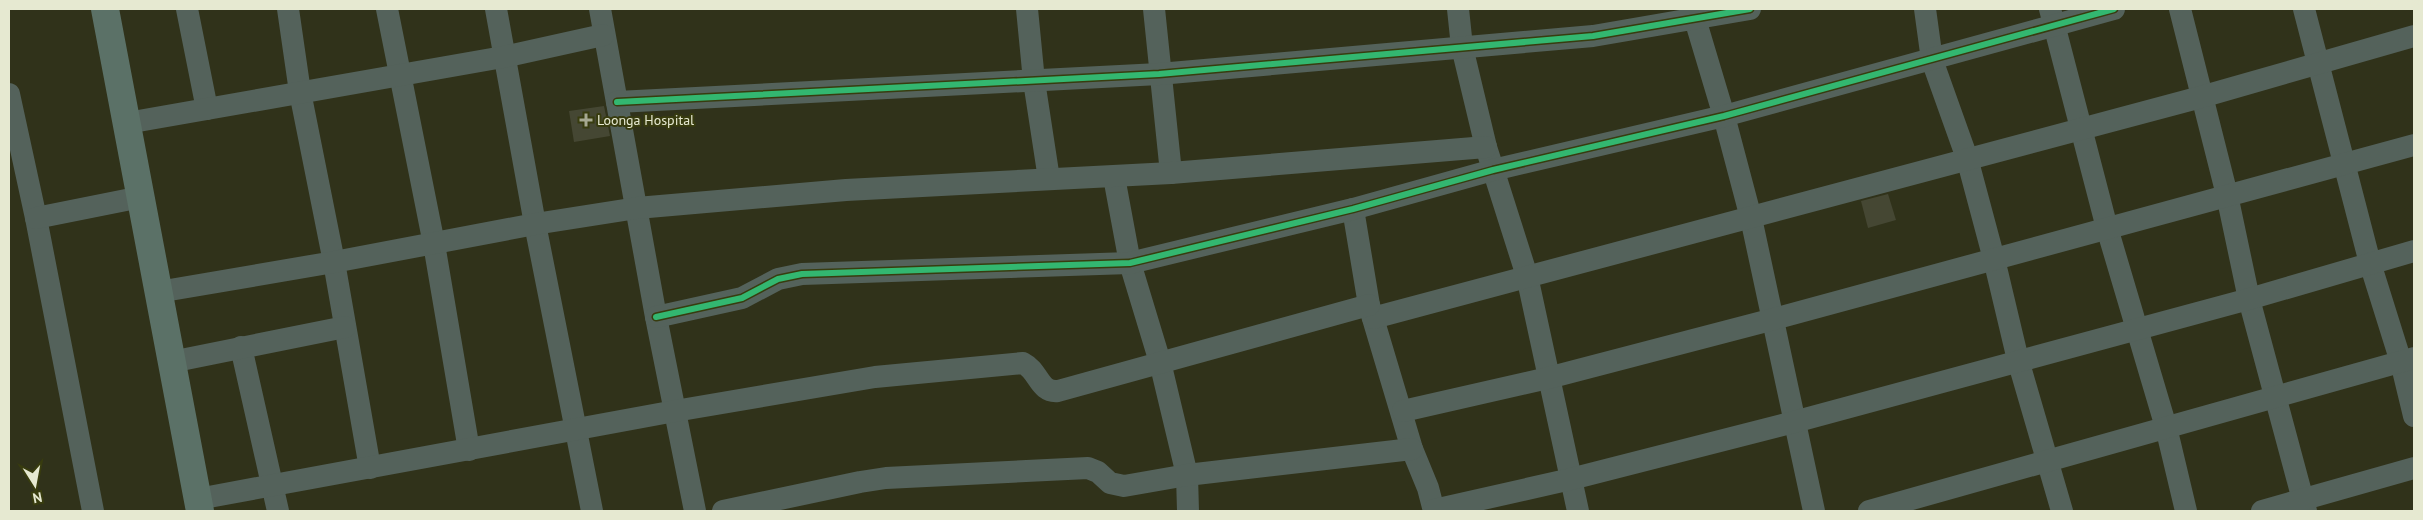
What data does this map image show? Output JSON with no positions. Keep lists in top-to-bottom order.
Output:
{
  "places": {
    "health": ["Loonga Hospital"]
  },
  "north": "bottom"
}
